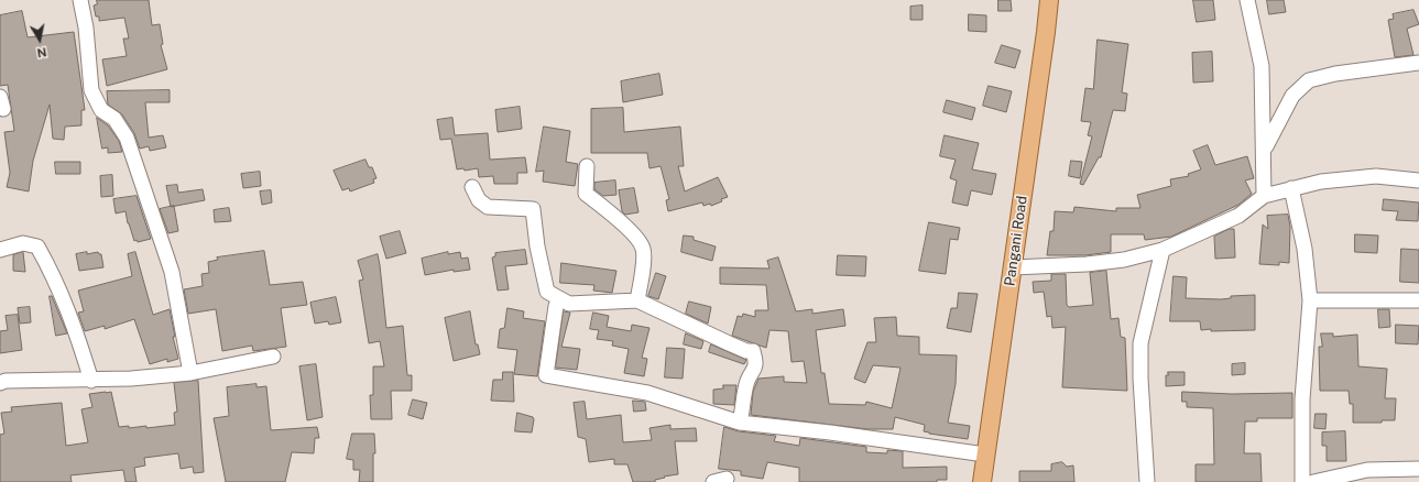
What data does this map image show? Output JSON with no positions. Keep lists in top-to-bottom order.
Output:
{
  "streets": {
    "main road": ["Pangani Road"]
  },
  "north": "bottom"
}
